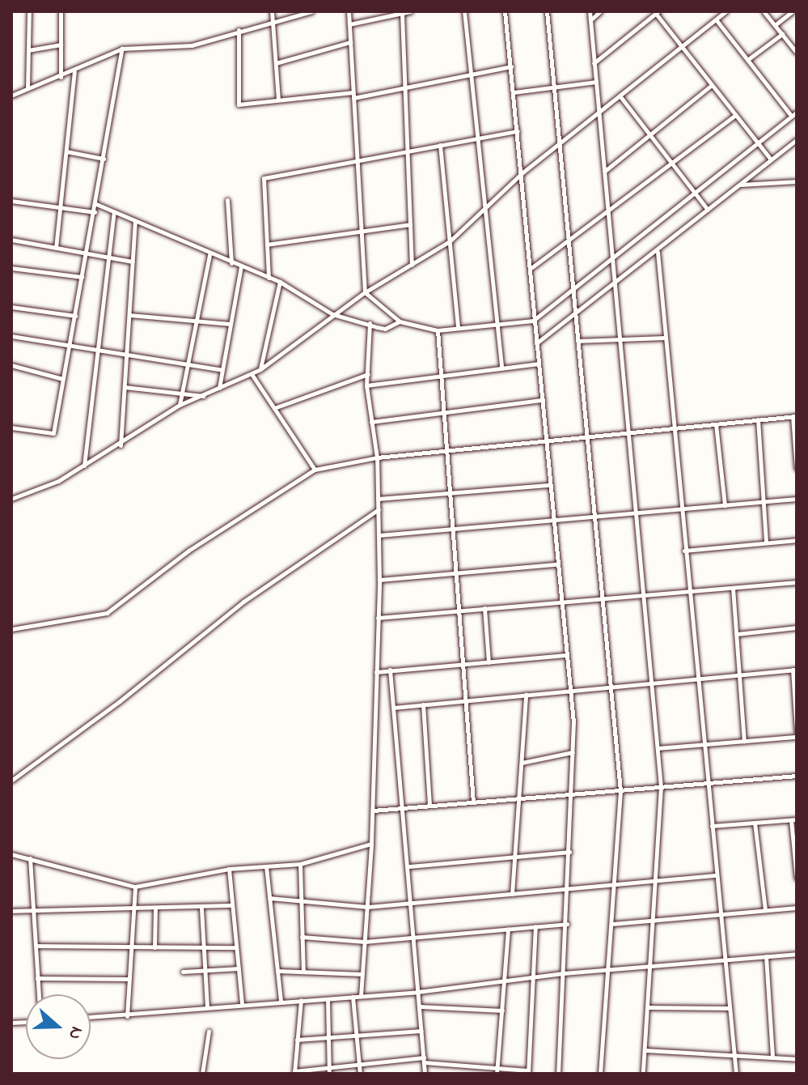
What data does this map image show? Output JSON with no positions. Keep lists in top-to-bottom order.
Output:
{
  "north": "right"
}
